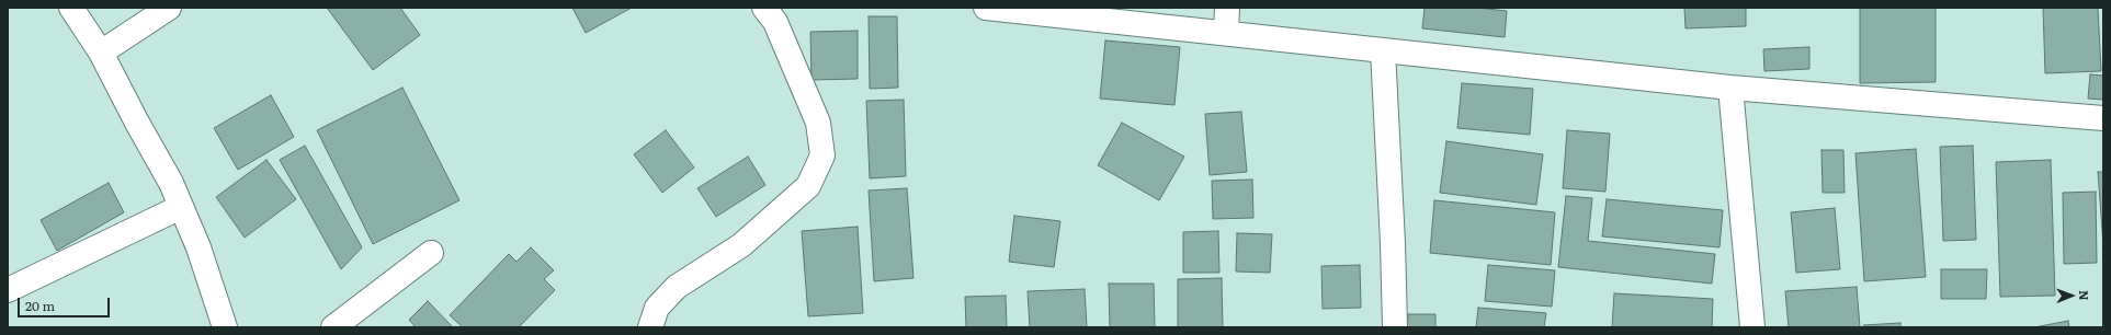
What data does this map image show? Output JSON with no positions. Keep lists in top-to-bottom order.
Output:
{
  "scale_bar": "20 m",
  "north": "right"
}
